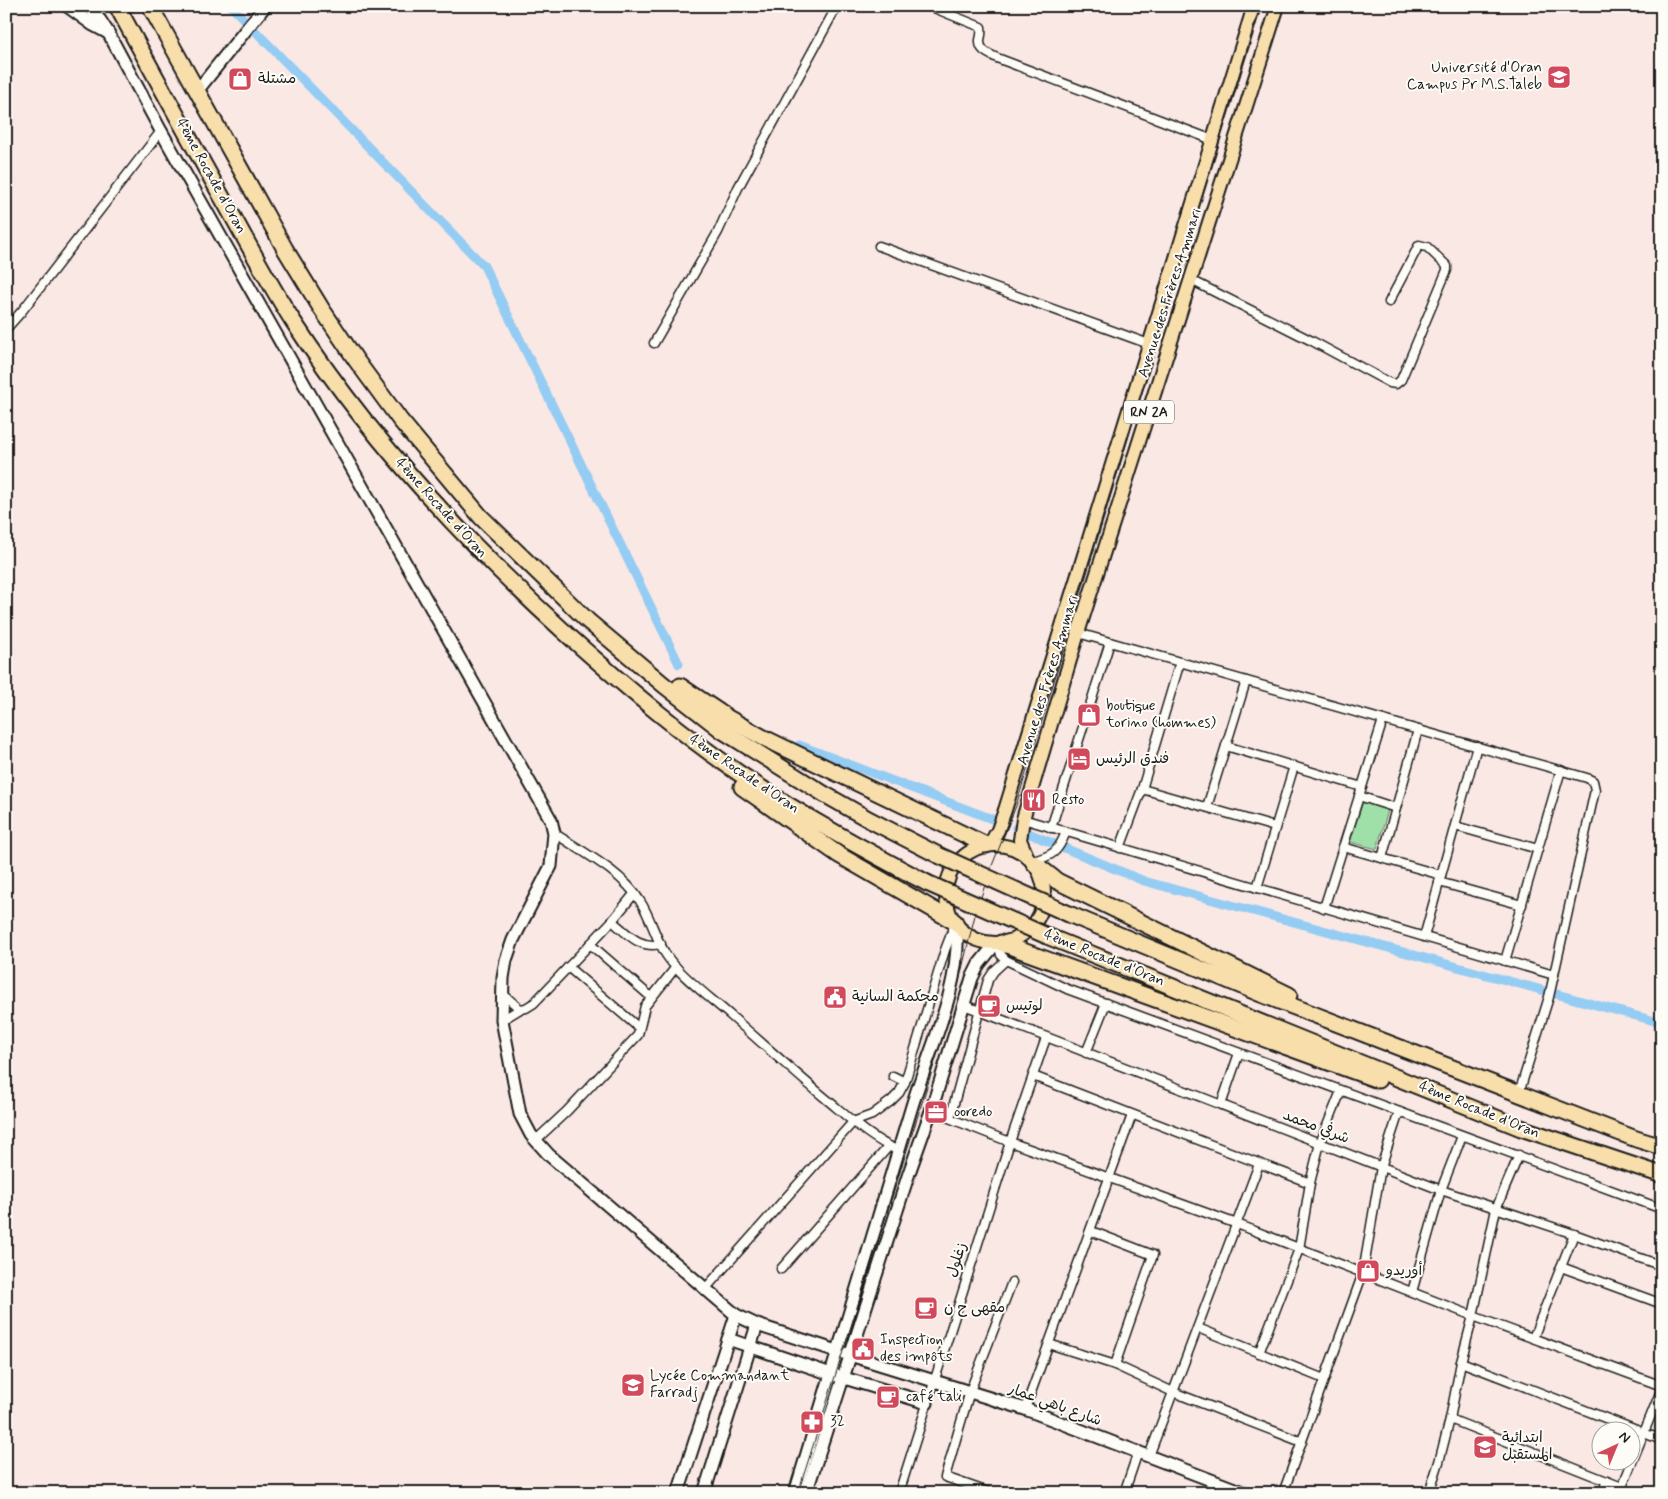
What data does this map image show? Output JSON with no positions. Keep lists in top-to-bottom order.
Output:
{
  "streets": {
    "highway": ["4ème Rocade d'Oran"],
    "main road": ["Avenue des Frères Ammari", "RN 2A", "شارع باهي عمار"],
    "street": ["شرفي محمد", "زغلول"]
  },
  "crossings": [
    ["Avenue des Frères Ammari", "RN 2A"],
    ["شرفي محمد", "زغلول"],
    ["زغلول", "شارع باهي عمار"]
  ],
  "places": {
    "school or university": ["Université d'Oran Campus Pr M.S.Taleb", "Lycée Commandant Farradj", "ابتدائية المستقبل"],
    "shop": ["مشتلة", "boutique torino (hommes)", "أوريدو"],
    "hotel": ["فندق الرئيس"],
    "restaurant": ["Resto"],
    "public building": ["محكمة السانية", "Inspection des impôts"],
    "cafe": ["لوتيس", "مقهى ح ن", "café tali"],
    "office": ["ooredo"],
    "pharmacy": ["32"]
  },
  "north": "top right"
}
